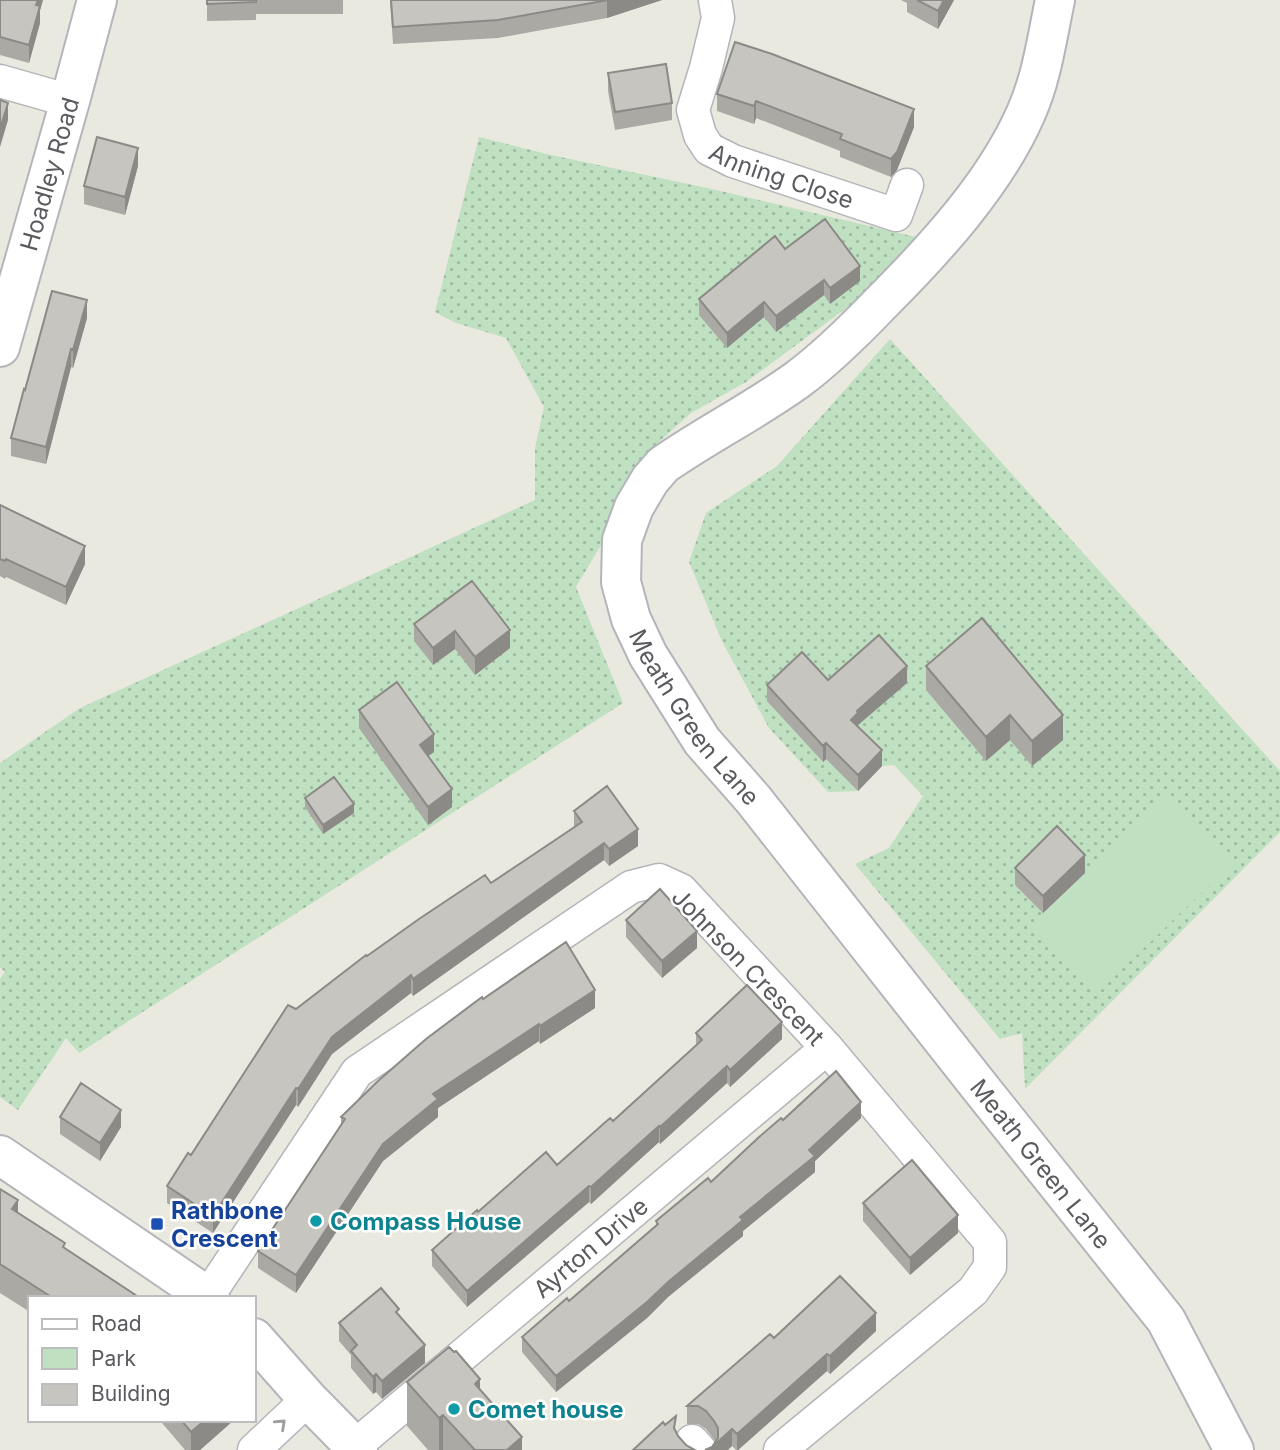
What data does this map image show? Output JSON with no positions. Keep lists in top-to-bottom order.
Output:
{
  "streets": {
    "street": [
      "Anning Close",
      "Hoadley Road",
      "Meath Green Lane",
      "Johnson Crescent",
      "Ayrton Drive"
    ]
  },
  "crossings": [
    ["Johnson Crescent", "Ayrton Drive"]
  ],
  "places": {
    "other": ["Compass House", "Comet house"],
    "transit": ["Rathbone Crescent"]
  },
  "legend": ["Road", "Park", "Building"]
}
